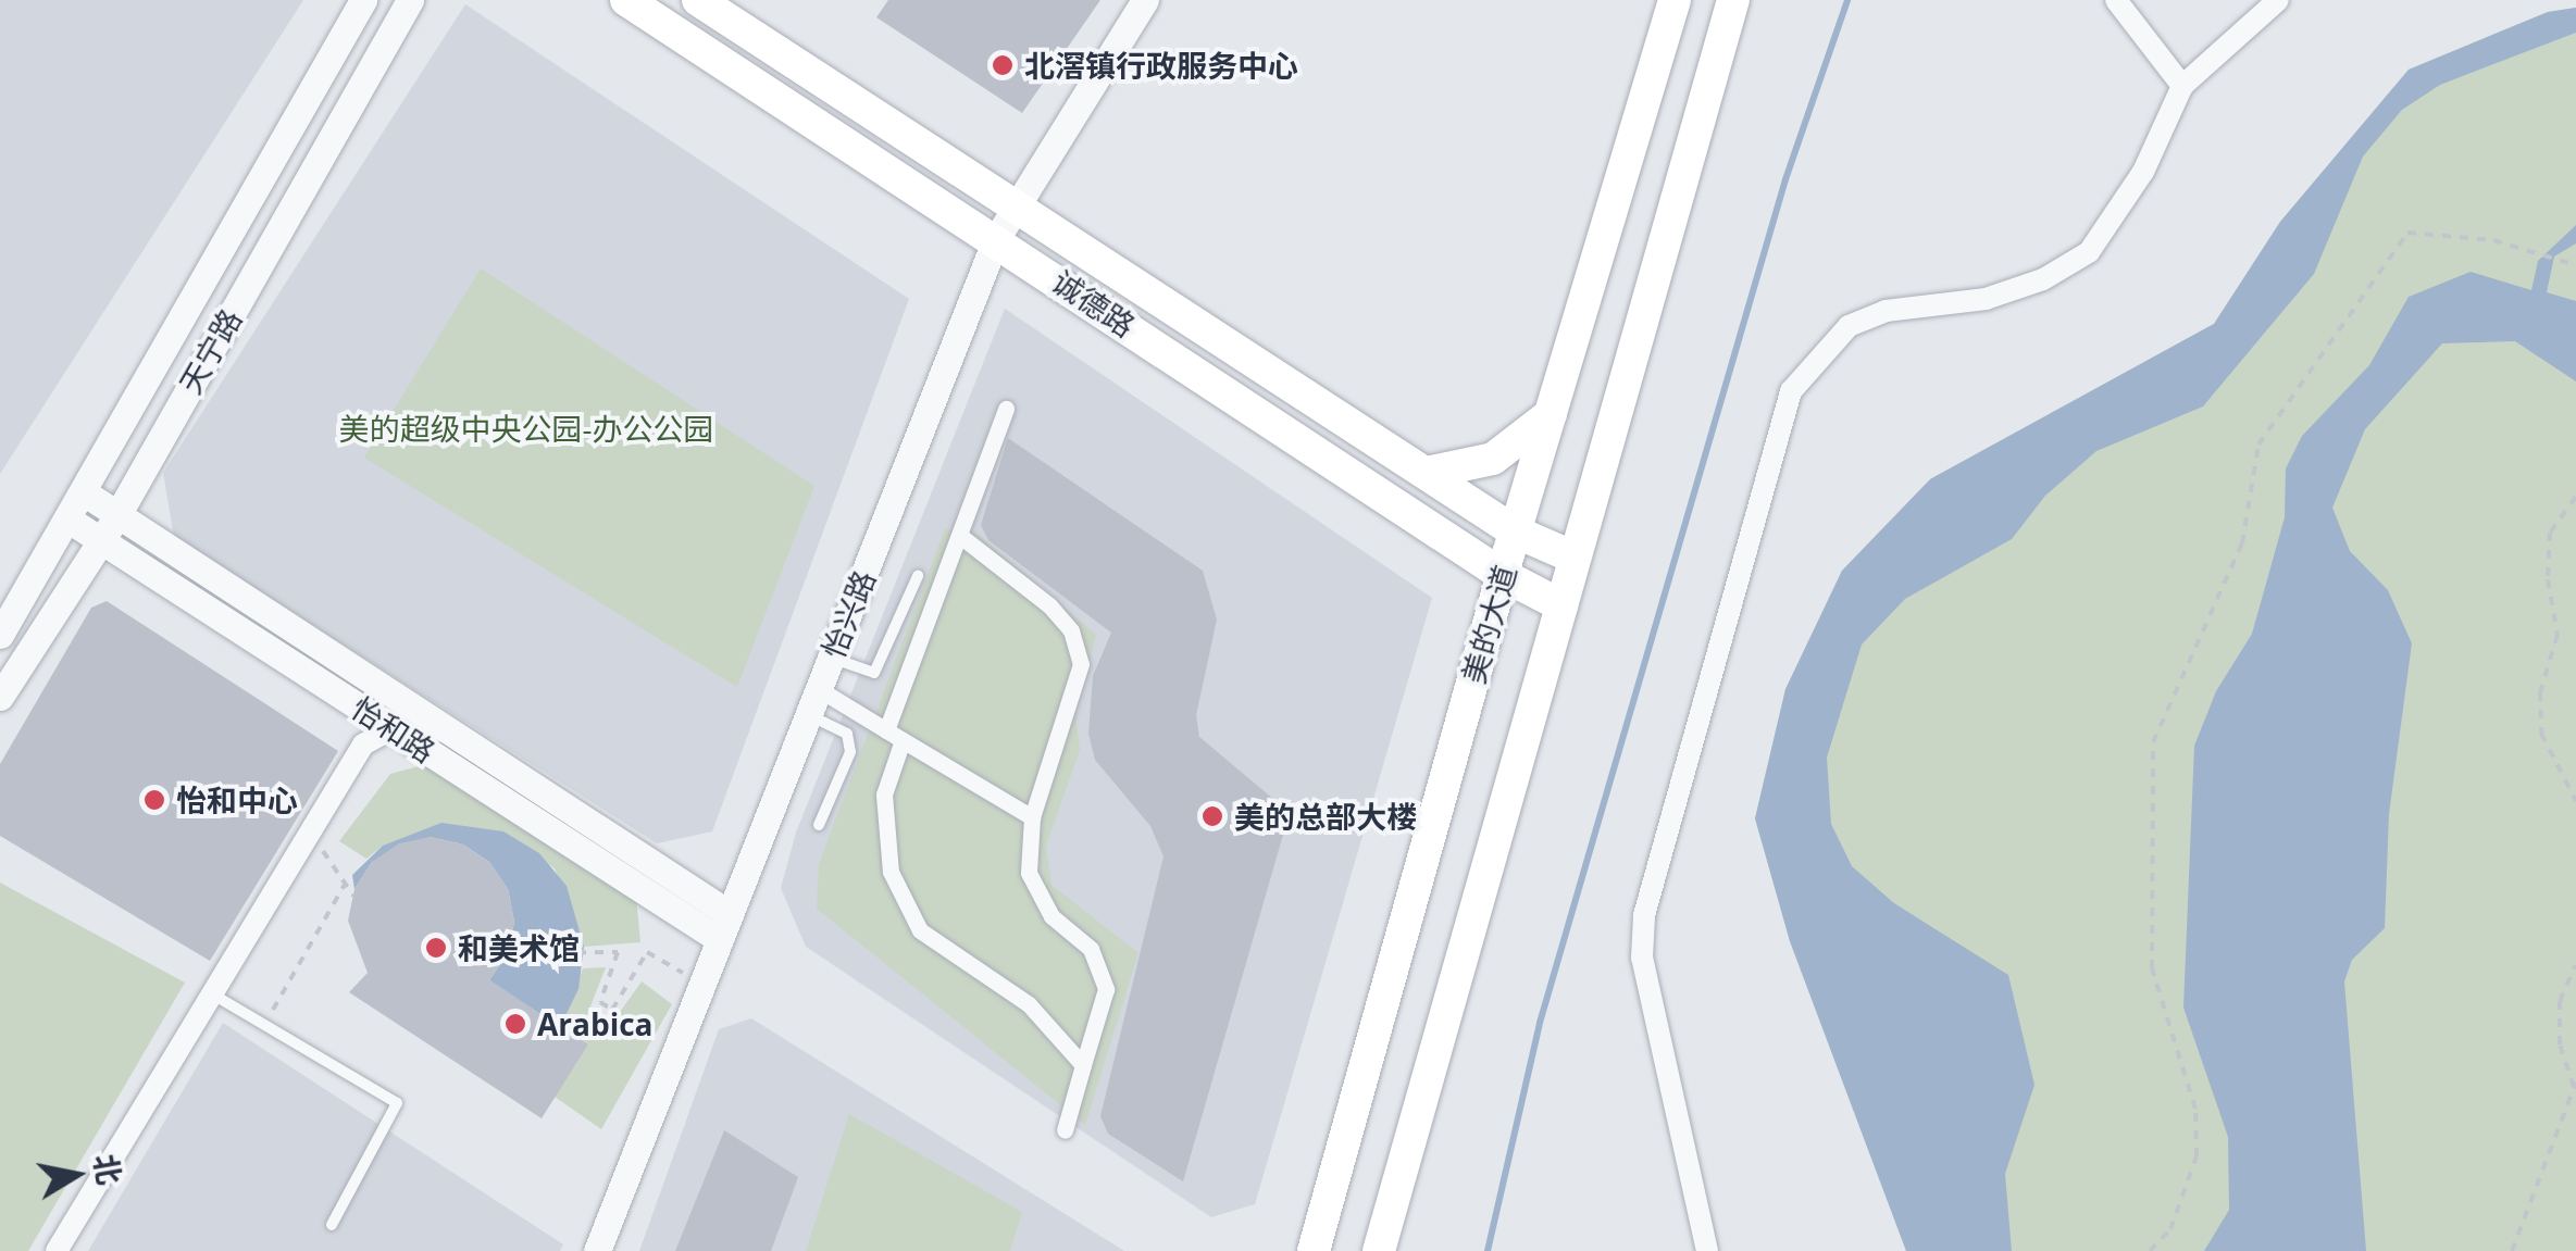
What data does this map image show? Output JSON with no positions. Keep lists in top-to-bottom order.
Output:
{
  "streets": {
    "main road": ["诚德路", "美的大道"],
    "street": ["天宁路", "怡兴路", "怡和路"]
  },
  "crossings": [
    ["诚德路", "怡兴路"],
    ["诚德路", "美的大道"],
    ["天宁路", "怡和路"],
    ["怡兴路", "怡和路"]
  ],
  "parks": ["美的超级中央公园-办公公园"],
  "places": [
    "北滘镇行政服务中心",
    "怡和中心",
    "美的总部大楼",
    "和美术馆",
    "Arabica"
  ],
  "north": "right"
}
